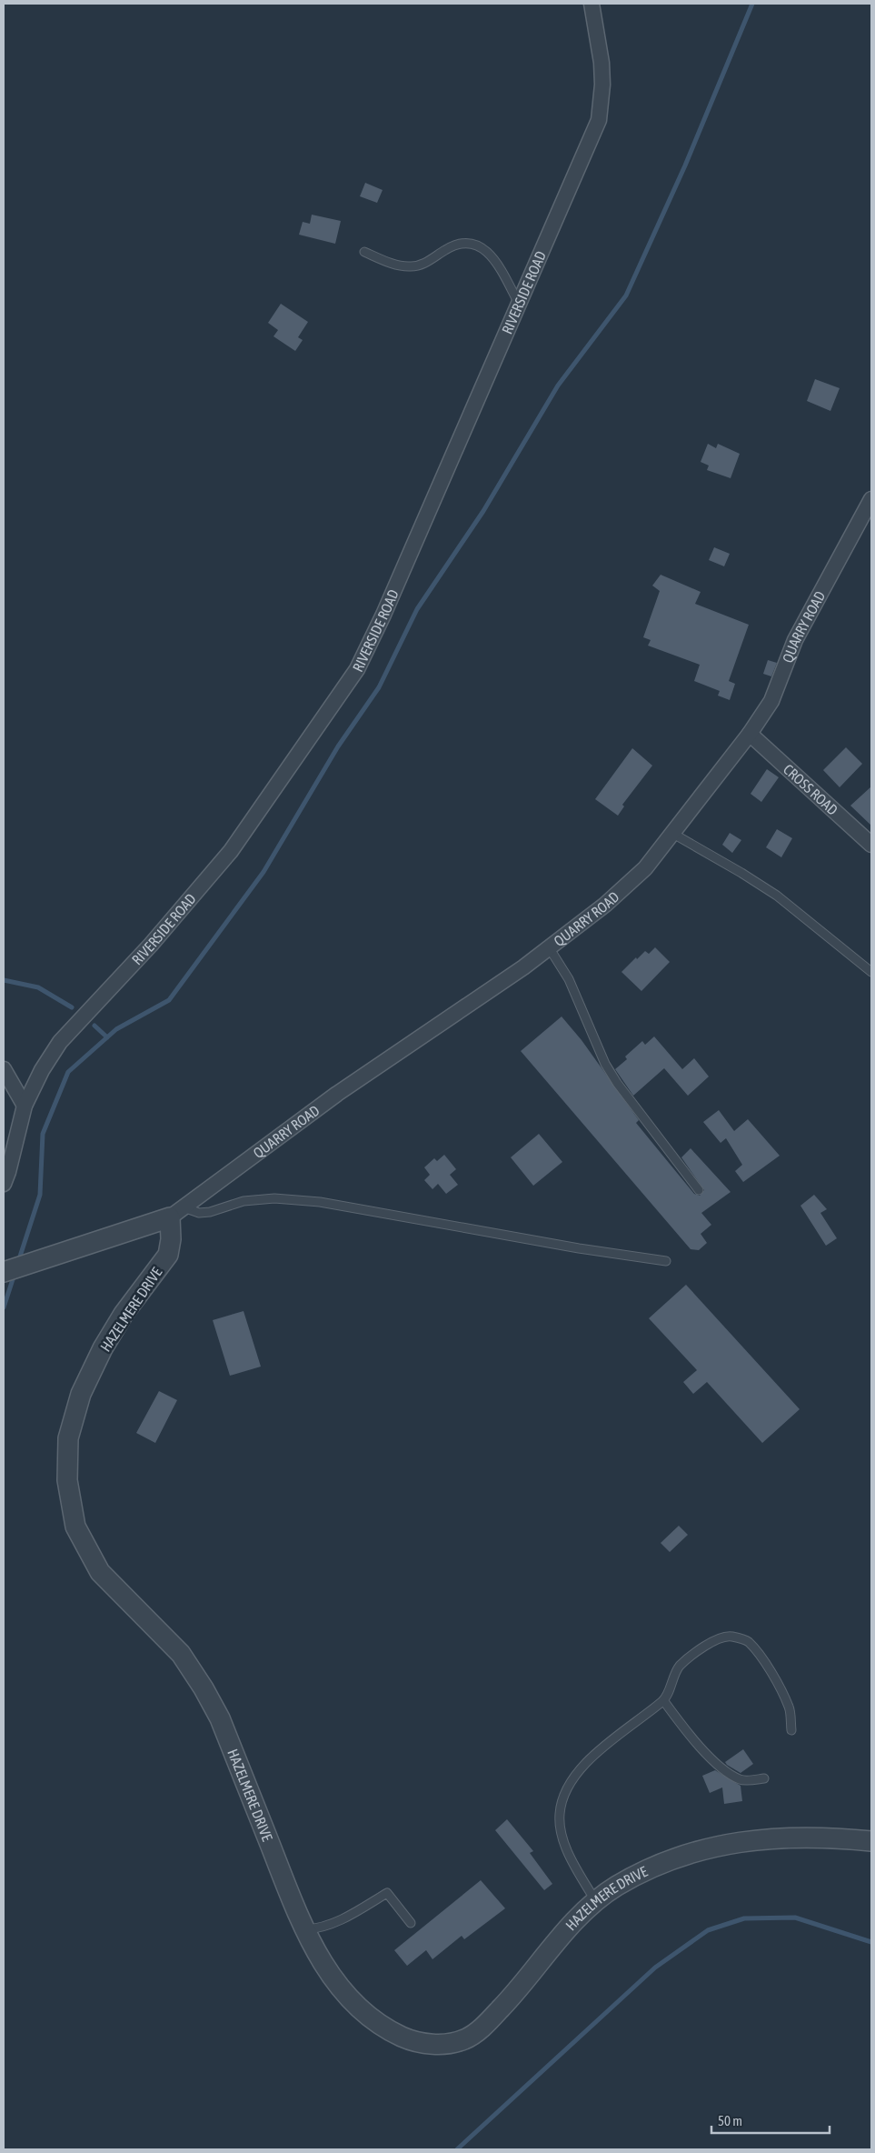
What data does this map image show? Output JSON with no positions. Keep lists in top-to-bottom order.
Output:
{
  "streets": {
    "street": [
      "RIVERSIDE ROAD",
      "QUARRY ROAD",
      "CROSS ROAD",
      "HAZELMERE DRIVE"
    ]
  },
  "crossings": [
    ["QUARRY ROAD", "CROSS ROAD"],
    ["QUARRY ROAD", "HAZELMERE DRIVE"]
  ],
  "scale_bar": "50 m"
}
